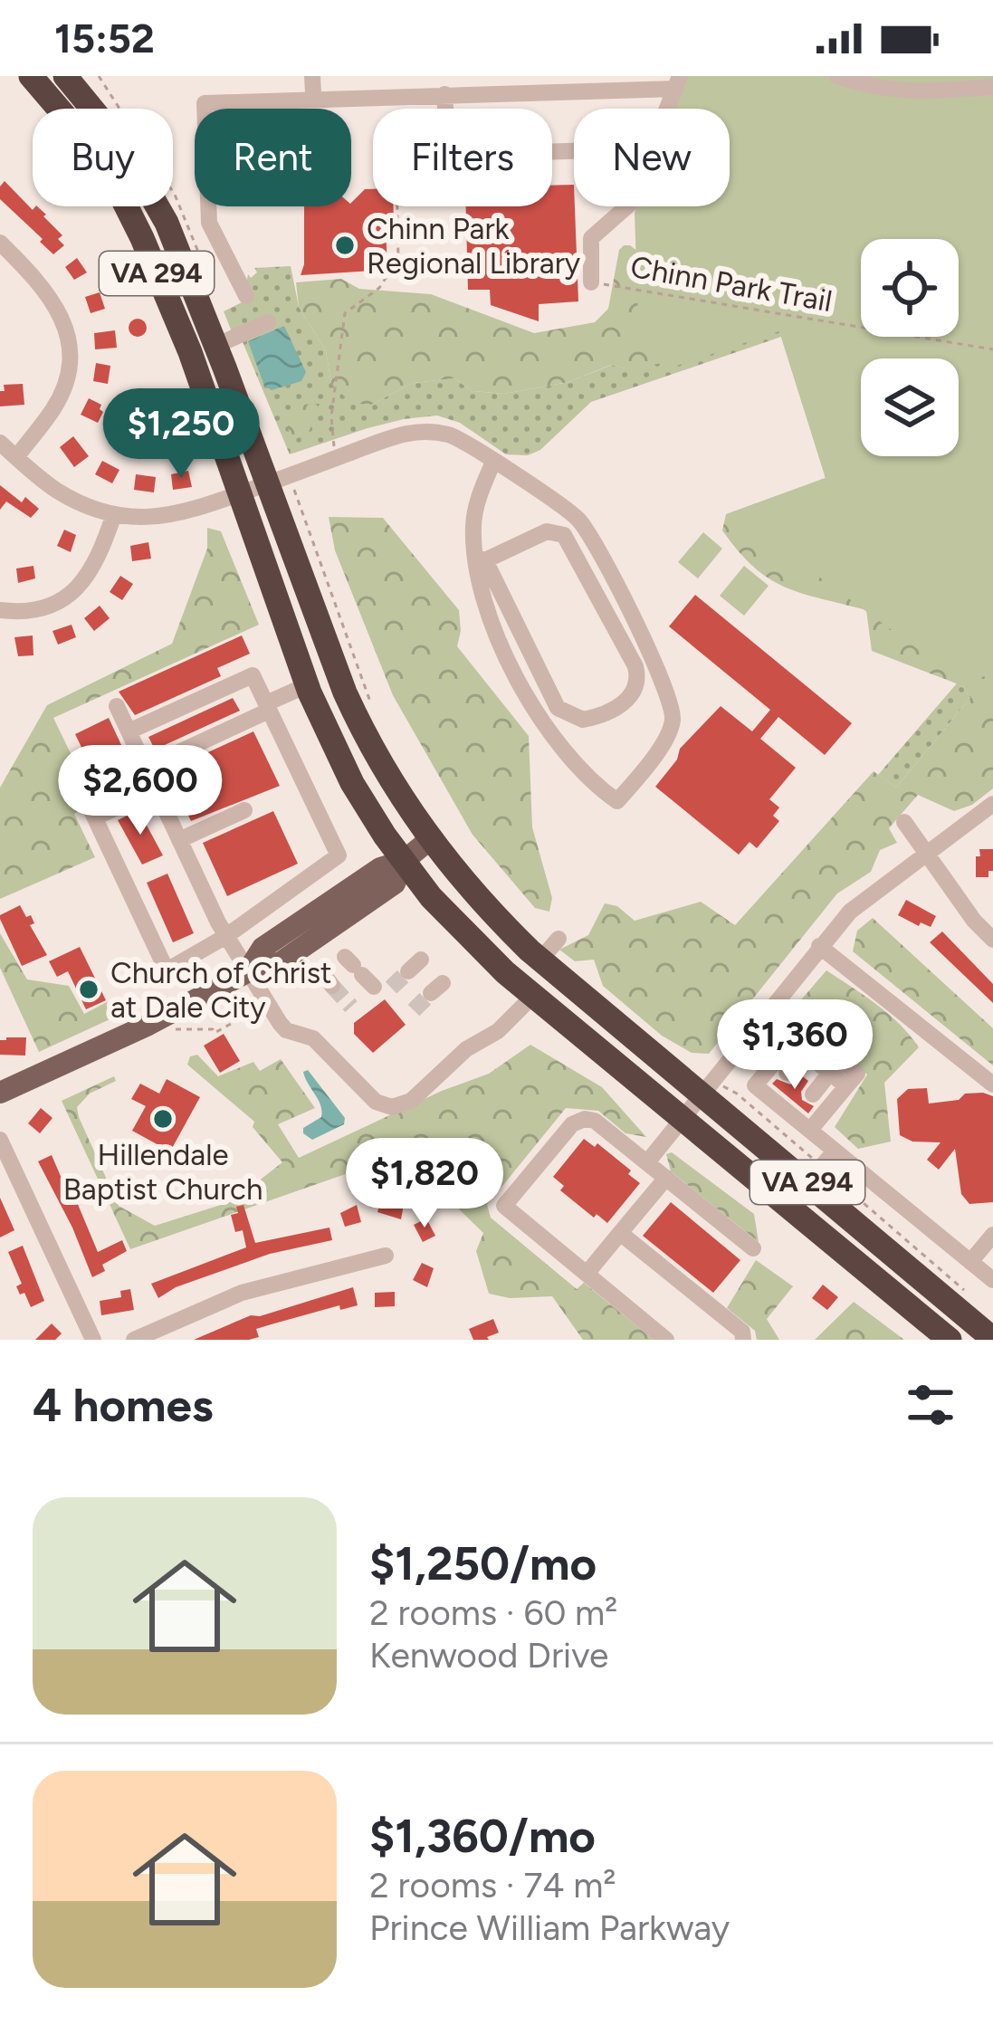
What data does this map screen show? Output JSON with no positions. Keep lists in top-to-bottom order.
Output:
{
  "streets": {
    "highway": ["VA 294"],
    "path": ["Chinn Park Trail"]
  },
  "places": ["Chinn Park Regional Library", "Church of Christ at Dale City", "Hillendale Baptist Church"],
  "page": {
    "status": "15:52",
    "chip": [
      "Buy",
      "Rent",
      "Filters",
      "New"
    ],
    "price": [
      "$1,250",
      "$2,600",
      "$1,360",
      "$1,820"
    ],
    "heading": "4 homes",
    "list": [
      {
        "name": "$1,250/mo",
        "note": "2 rooms · 60 m² · Kenwood Drive"
      },
      {
        "name": "$1,360/mo",
        "note": "2 rooms · 74 m² · Prince William Parkway"
      }
    ]
  }
}
